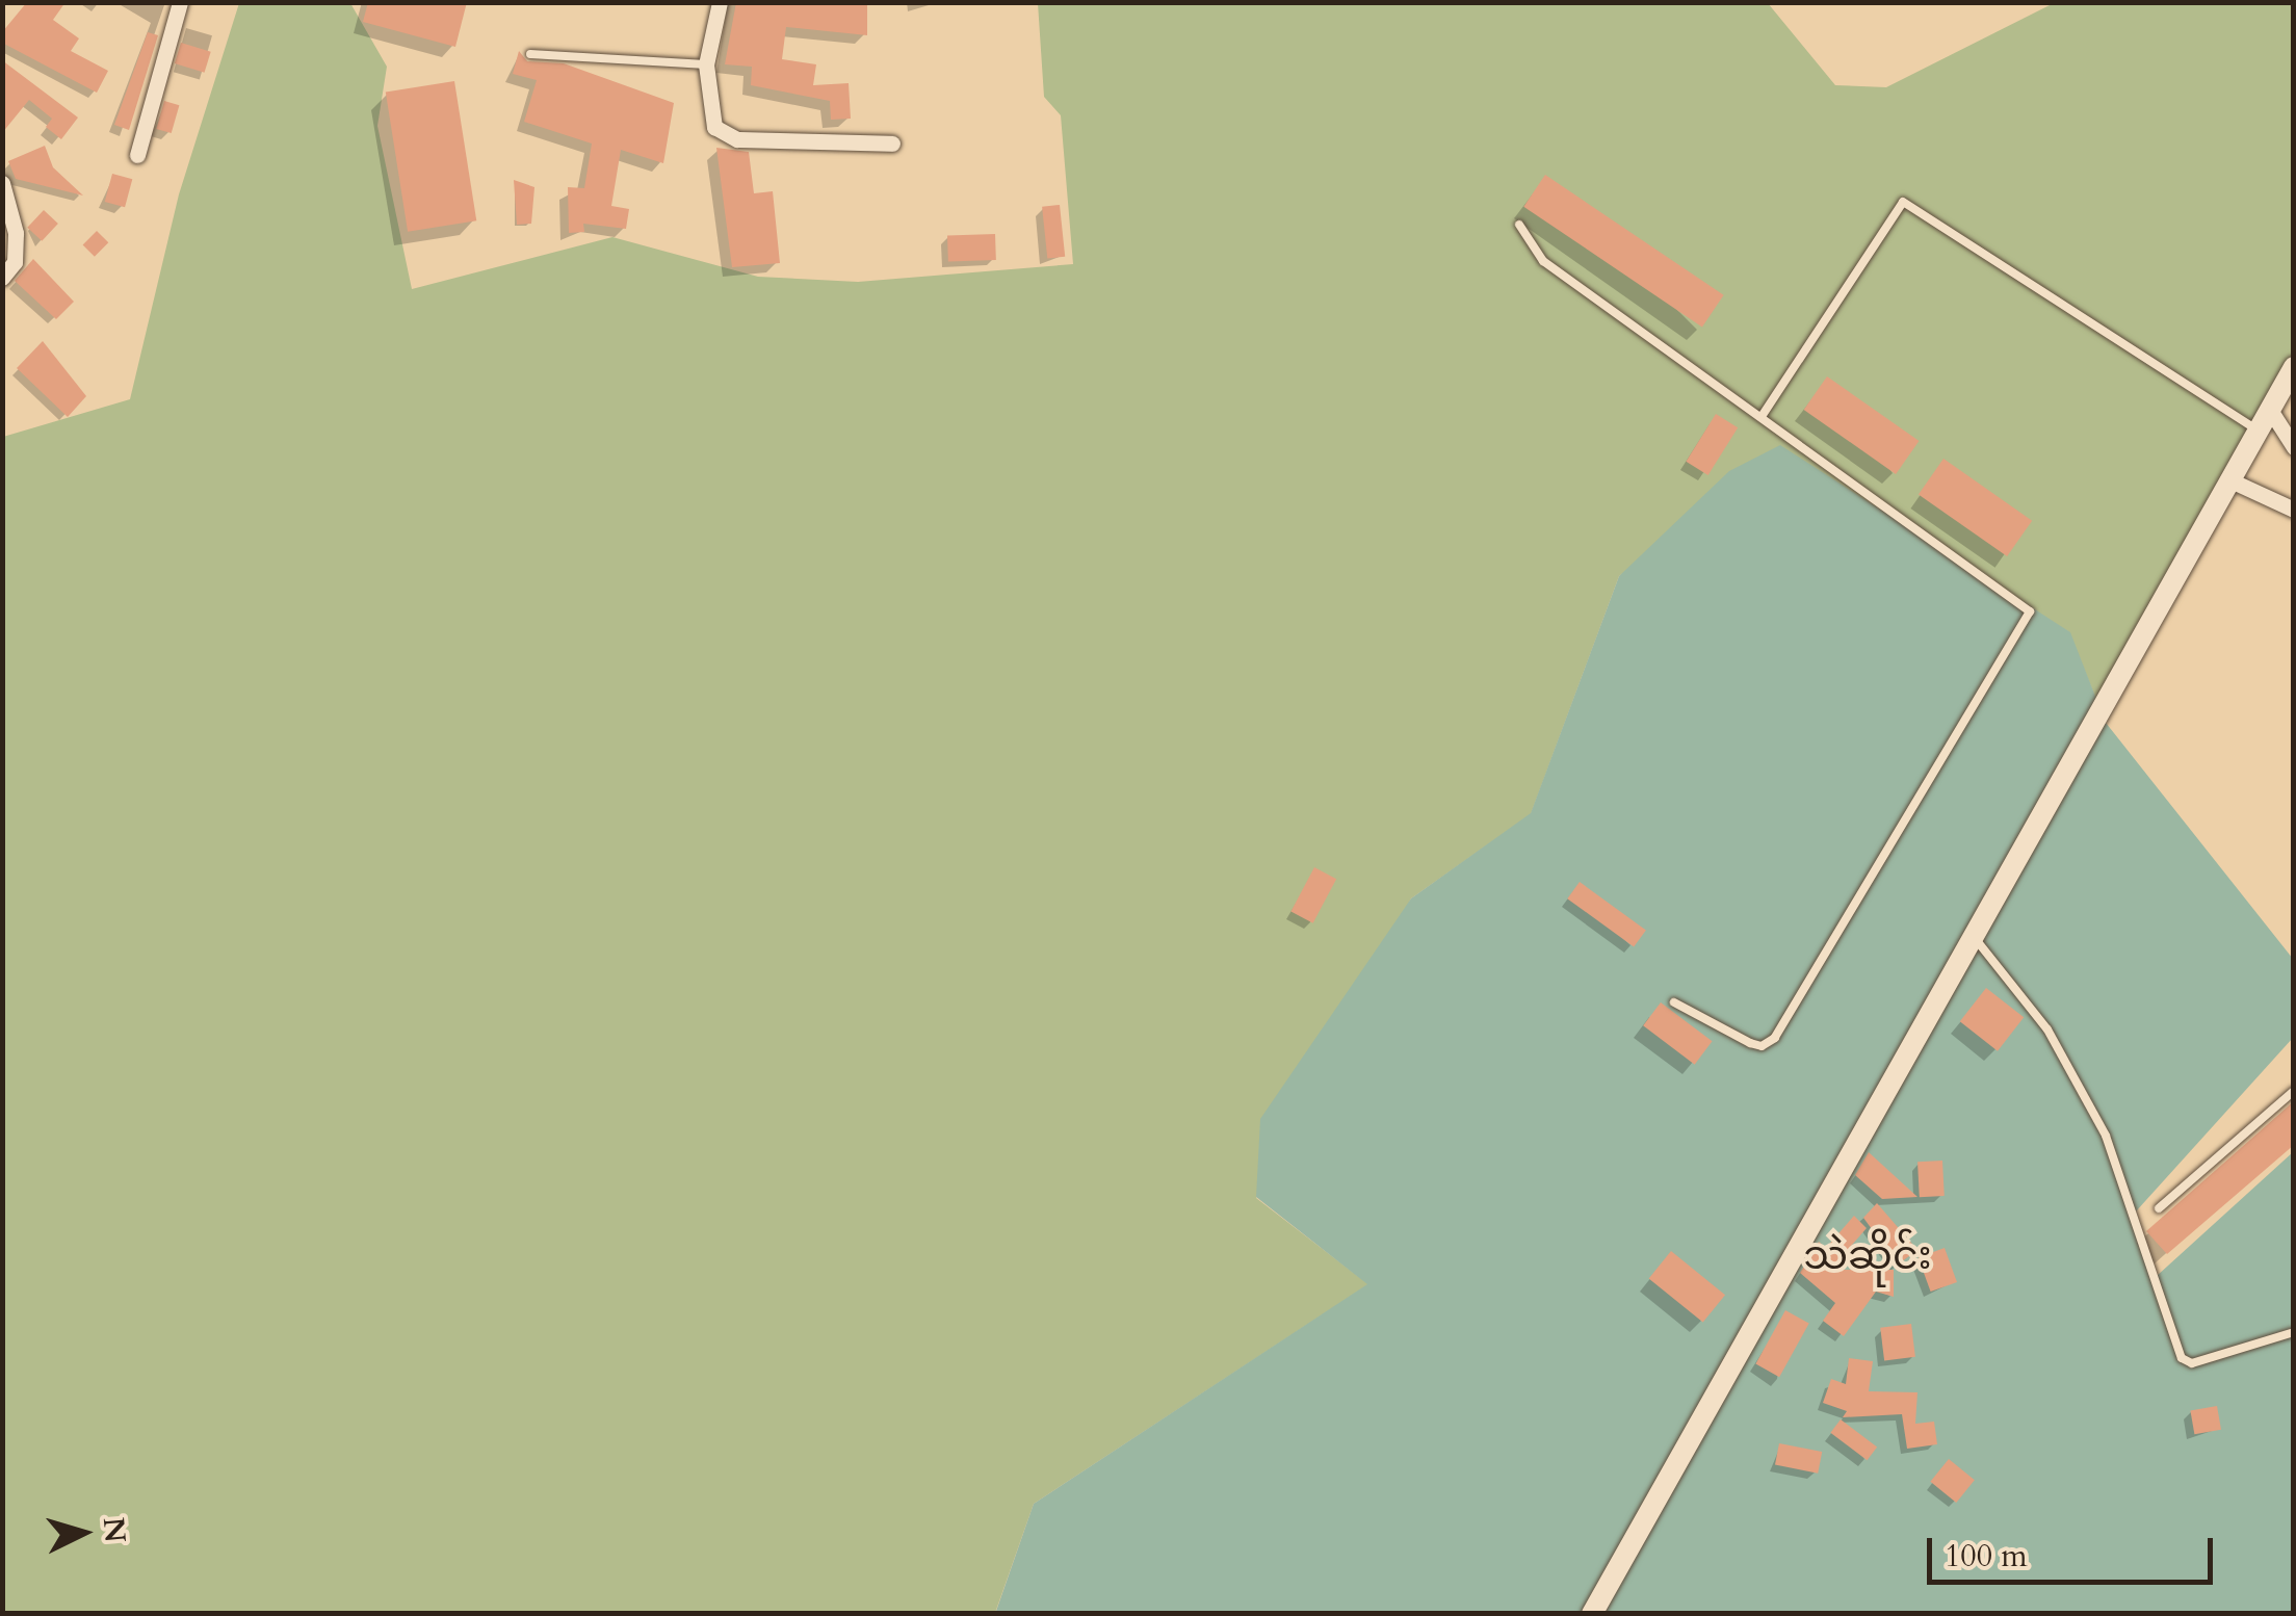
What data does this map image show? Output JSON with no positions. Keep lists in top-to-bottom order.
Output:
{
  "districts": ["သဲဆိုင်း"],
  "scale_bar": "100 m",
  "north": "right"
}
